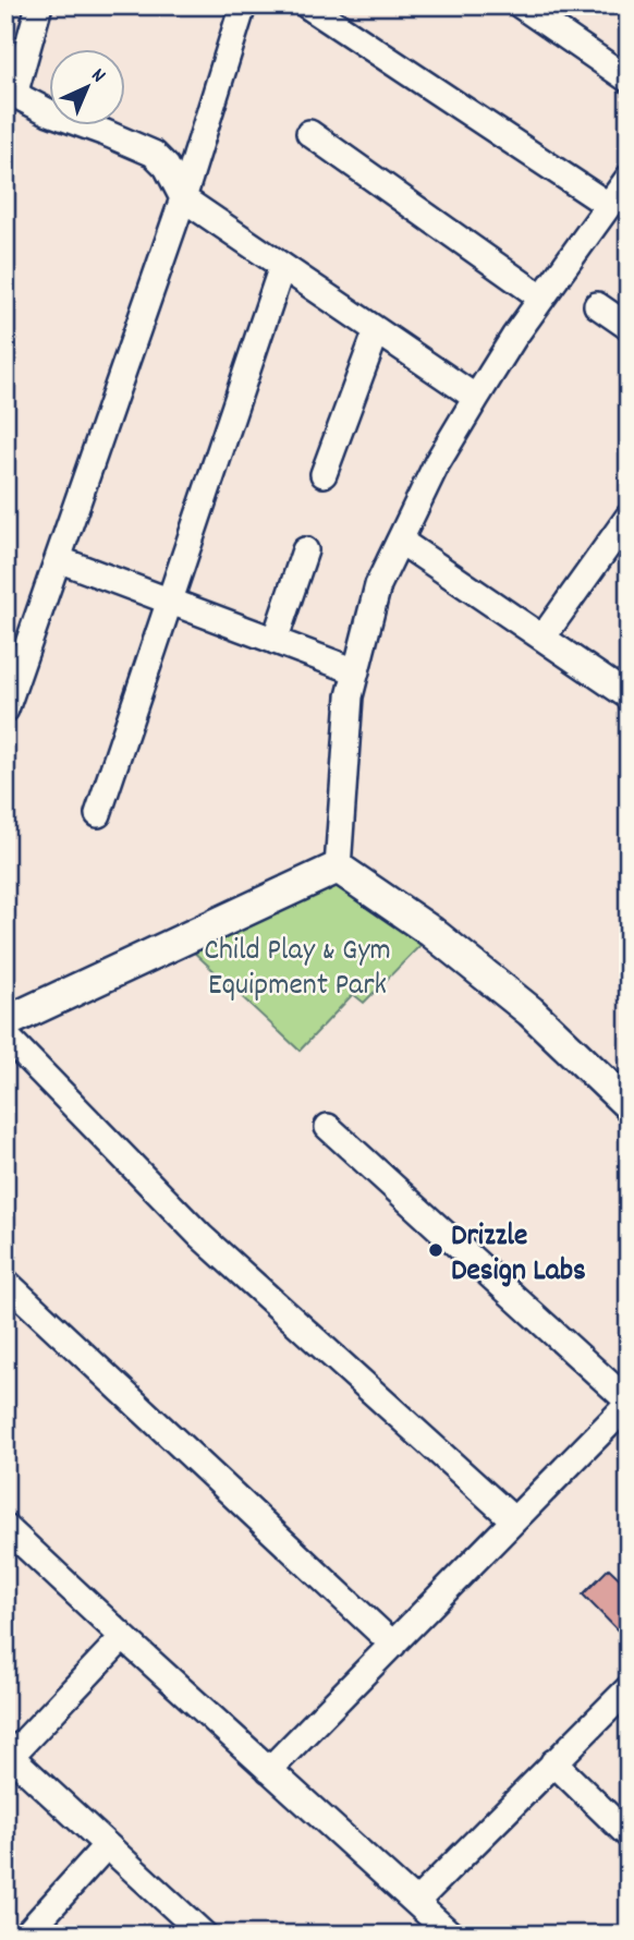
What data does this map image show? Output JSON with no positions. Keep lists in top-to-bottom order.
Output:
{
  "parks": ["Child Play & Gym Equipment Park"],
  "places": ["Drizzle Design Labs"],
  "north": "top right"
}
